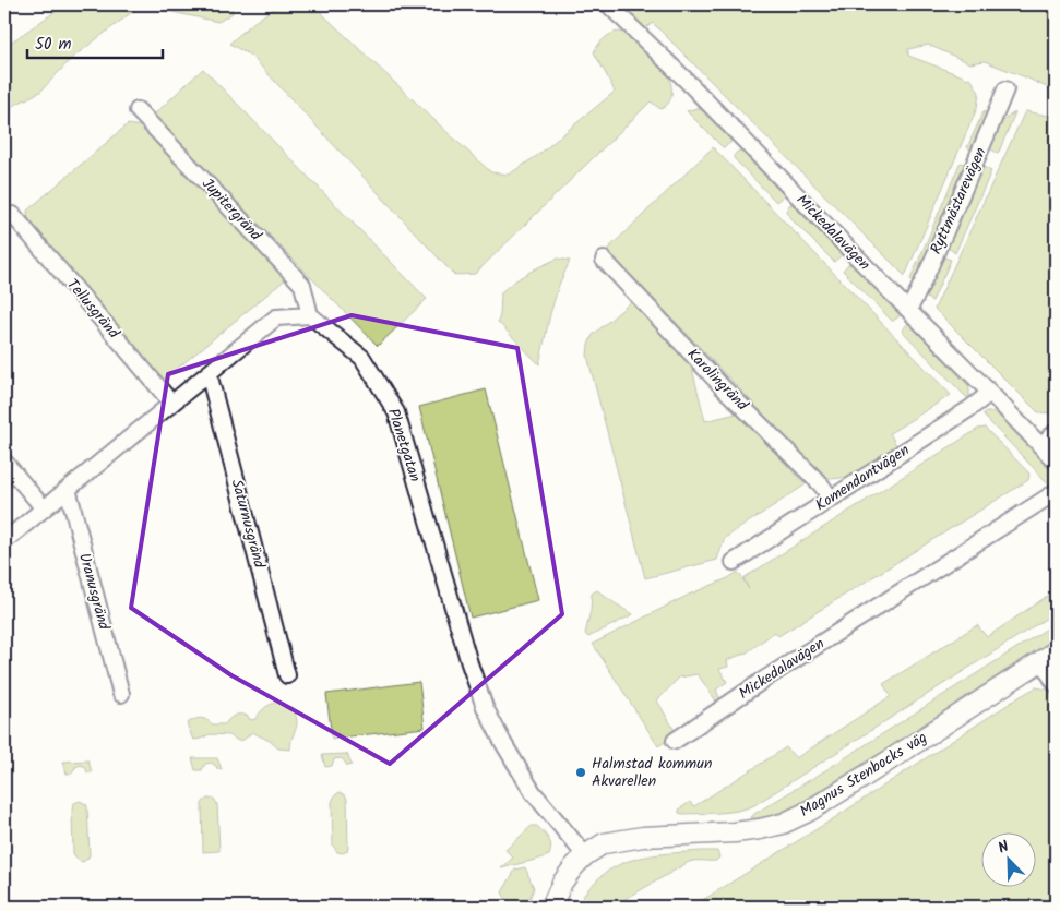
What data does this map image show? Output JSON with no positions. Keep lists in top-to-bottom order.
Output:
{
  "streets": {
    "street": [
      "Ryttmästarevägen",
      "Jupitergränd",
      "Mickedalavägen",
      "Tellusgränd",
      "Karolingränd",
      "Planetgatan",
      "Komendantvägen",
      "Saturnusgränd",
      "Uranusgränd",
      "Magnus Stenbocks väg"
    ]
  },
  "crossings": [
    ["Ryttmästarevägen", "Mickedalavägen"],
    ["Jupitergränd", "Planetgatan"],
    ["Mickedalavägen", "Komendantvägen"],
    ["Karolingränd", "Komendantvägen"],
    ["Planetgatan", "Magnus Stenbocks väg"]
  ],
  "places": ["Halmstad kommun Akvarellen"],
  "scale_bar": "50 m",
  "north": "top left"
}
